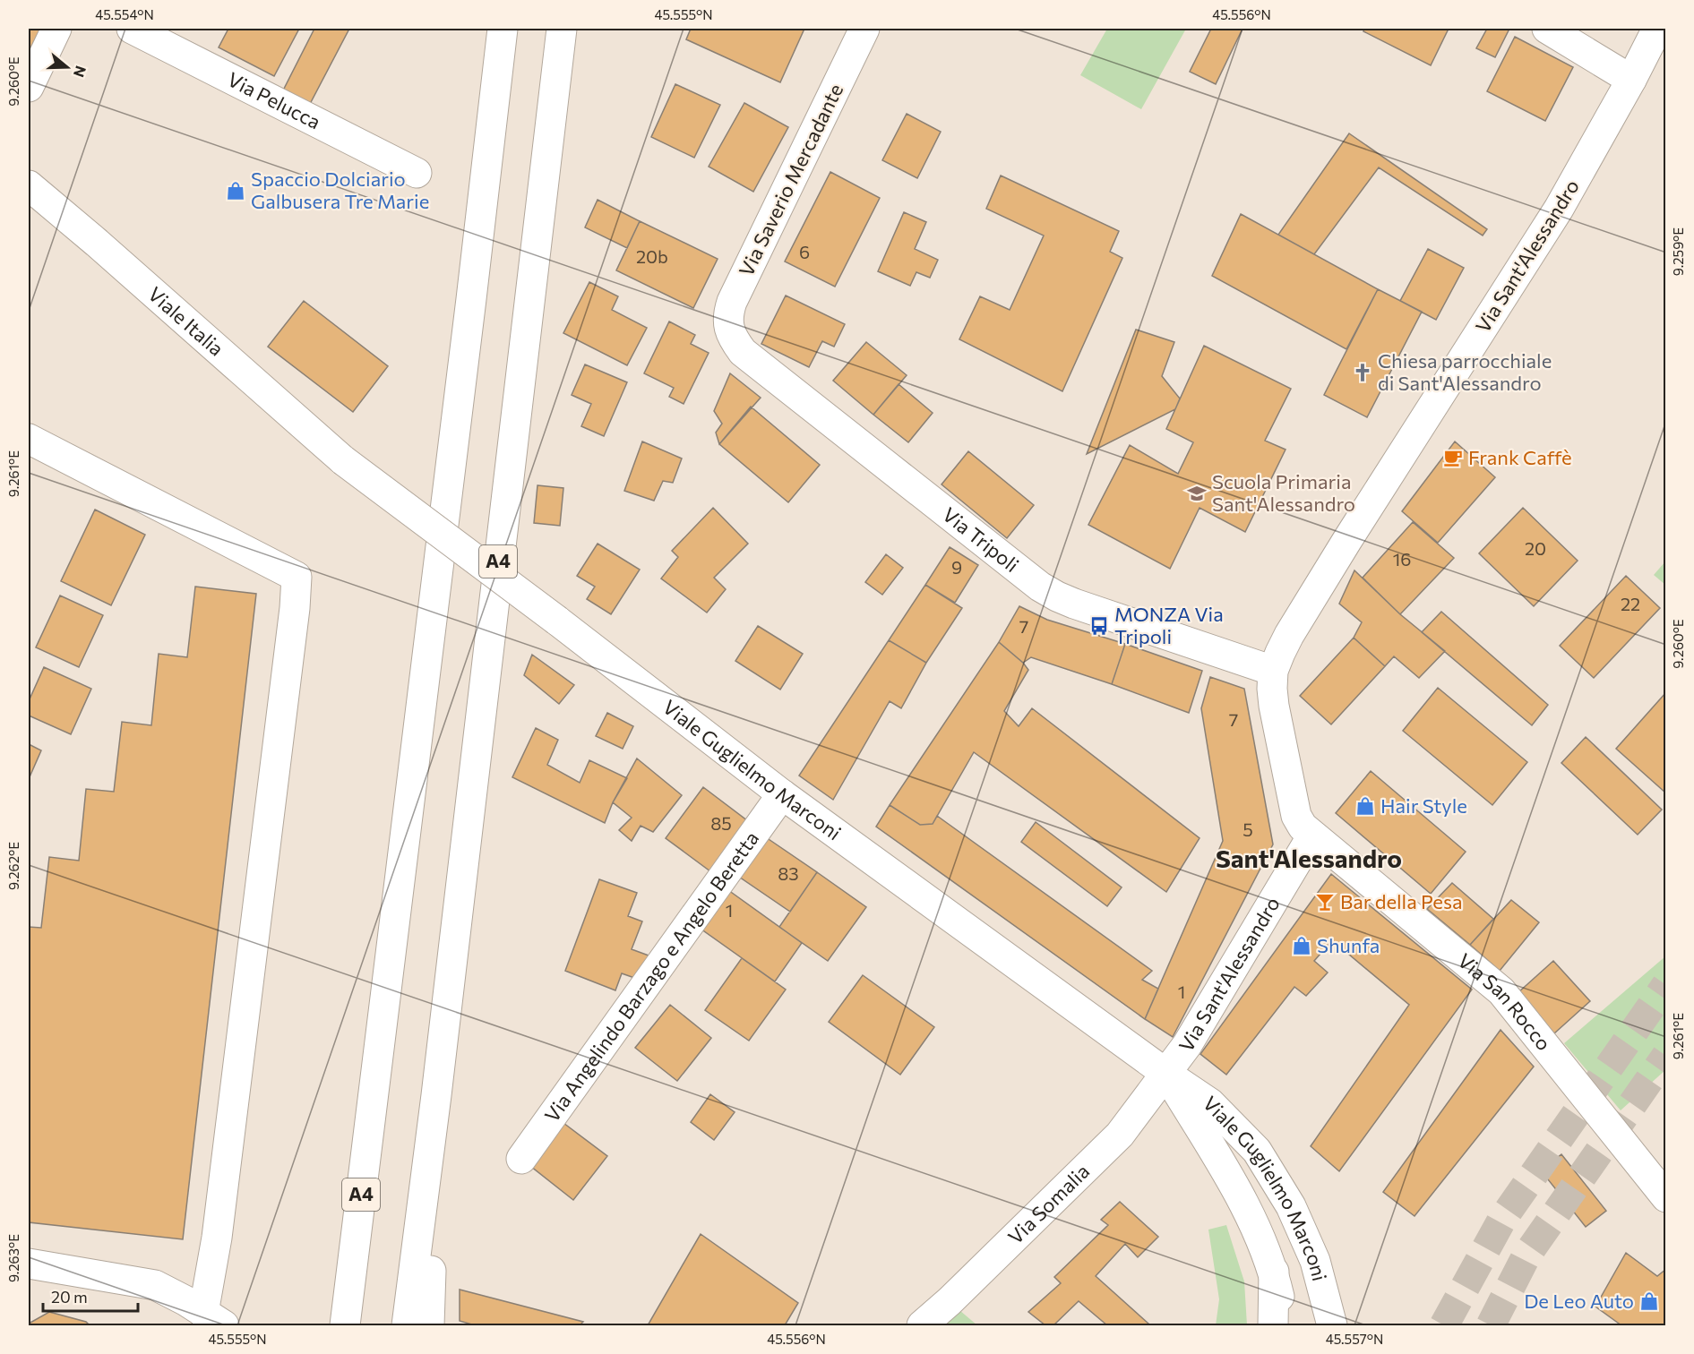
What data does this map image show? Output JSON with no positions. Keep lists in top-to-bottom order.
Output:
{
  "streets": {
    "main road": [
      "Via Pelucca",
      "Via Saverio Mercadante",
      "Via Sant'Alessandro",
      "Viale Italia",
      "Via Tripoli",
      "A4",
      "Viale Guglielmo Marconi",
      "Via Angelindo Barzago e Angelo Beretta",
      "Via San Rocco",
      "Via Somalia"
    ]
  },
  "crossings": [
    ["Via Saverio Mercadante", "Via Tripoli"],
    ["Via Sant'Alessandro", "Via Tripoli"],
    ["Via Sant'Alessandro", "Viale Guglielmo Marconi"],
    ["Via Sant'Alessandro", "Via San Rocco"],
    ["Via Sant'Alessandro", "Via Somalia"],
    ["Viale Italia", "Viale Guglielmo Marconi"],
    ["Viale Guglielmo Marconi", "Via Angelindo Barzago e Angelo Beretta"],
    ["Viale Guglielmo Marconi", "Via Somalia"]
  ],
  "districts": ["Sant'Alessandro"],
  "places": {
    "shop": [
      "Spaccio Dolciario Galbusera Tre Marie",
      "Hair Style",
      "Shunfa",
      "De Leo Auto"
    ],
    "church": ["Chiesa parrocchiale di Sant'Alessandro"],
    "cafe": ["Frank Caffè"],
    "school or university": ["Scuola Primaria Sant'Alessandro"],
    "bus stop": ["MONZA Via Tripoli"],
    "bar": ["Bar della Pesa"]
  },
  "house_numbers": [
    "6",
    "20b",
    "20",
    "16",
    "9",
    "22",
    "7",
    "7",
    "85",
    "5",
    "83",
    "1",
    "1"
  ],
  "scale_bar": "20 m",
  "north": "right",
  "coordinates": [
    "45.554°N",
    "45.555°N",
    "45.556°N",
    "9.260°E",
    "9.259°E",
    "9.261°E",
    "9.262°E",
    "9.263°E",
    "45.557°N"
  ]
}
